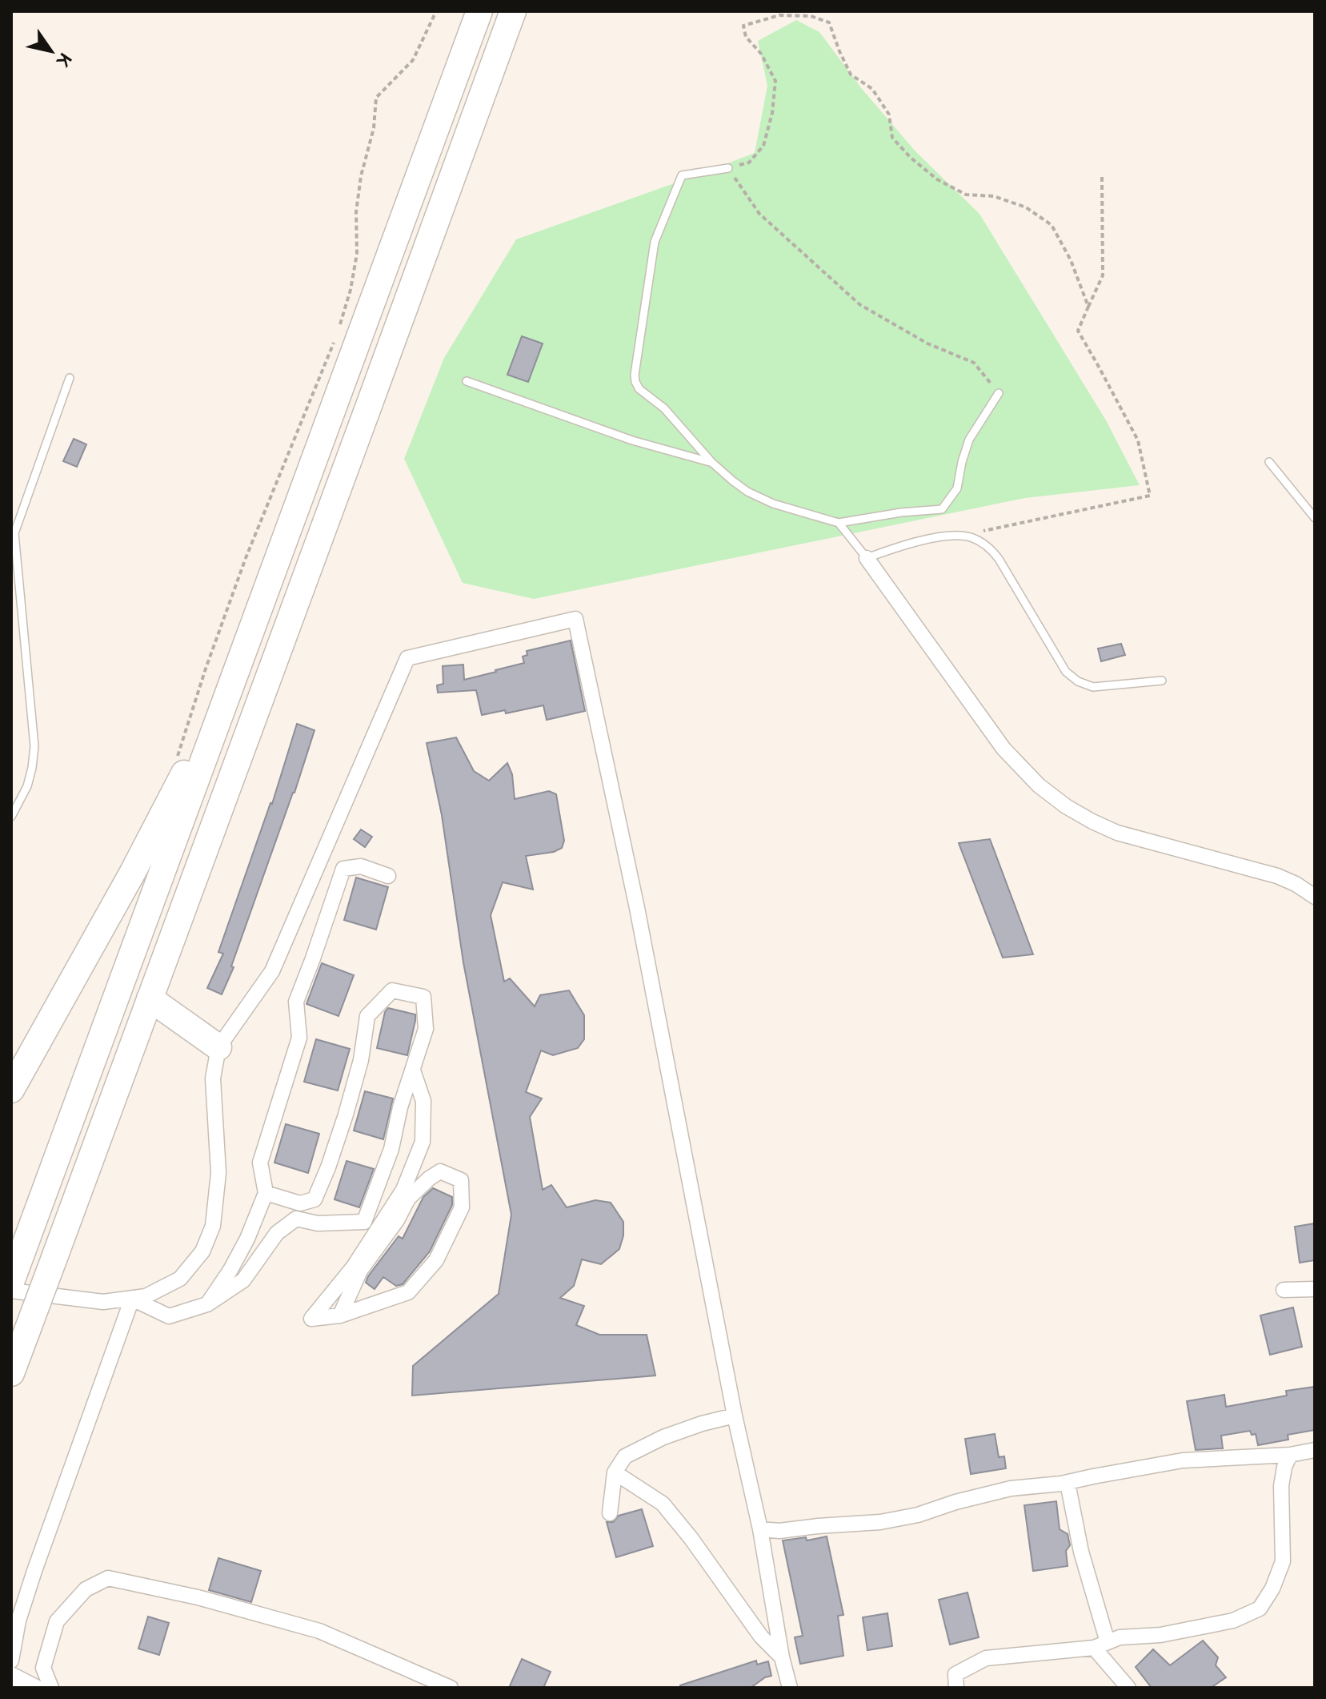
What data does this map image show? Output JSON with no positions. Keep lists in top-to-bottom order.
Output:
{
  "north": "bottom right"
}
